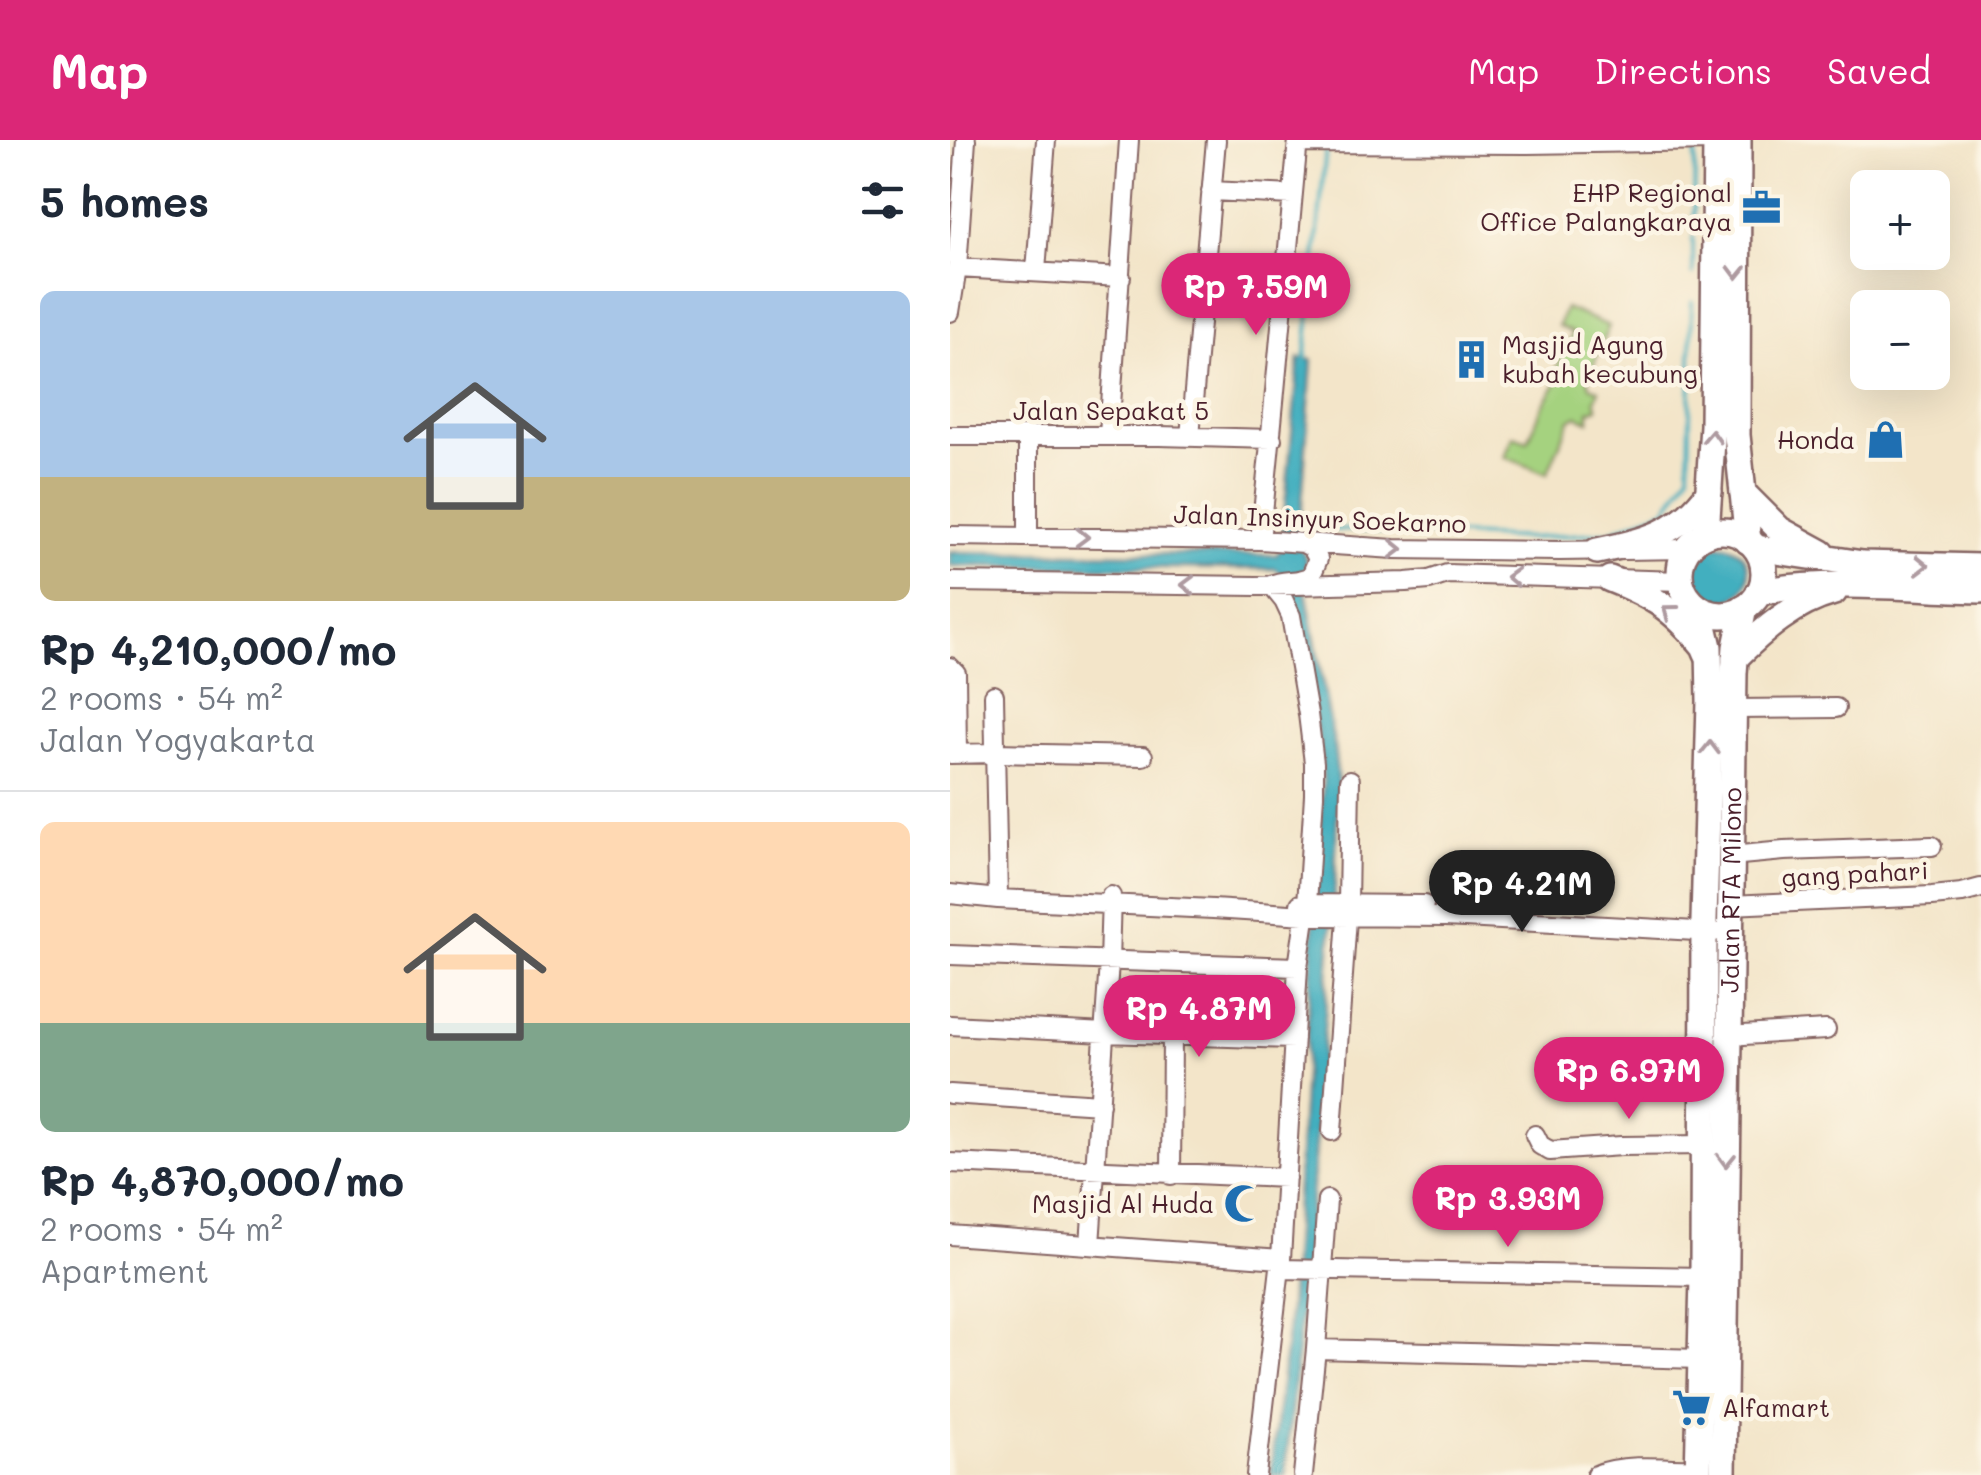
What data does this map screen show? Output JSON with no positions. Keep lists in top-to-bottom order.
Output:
{
  "streets": {
    "highway": ["Jalan RTA Milono"],
    "street": ["Jalan Sepakat 5", "Jalan Insinyur Soekarno", "gang pahari"]
  },
  "crossings": [
    ["Jalan Insinyur Soekarno", "Jalan RTA Milono"],
    ["gang pahari", "Jalan RTA Milono"]
  ],
  "places": {
    "office": ["EHP Regional Office Palangkaraya"],
    "building": ["Masjid Agung kubah kecubung"],
    "shop": ["Honda"],
    "mosque": ["Masjid Al Huda"],
    "supermarket": ["Alfamart"]
  },
  "page": {
    "header": "Map",
    "nav": ["Map", "Directions", "Saved"],
    "heading": "5 homes",
    "map_buttons": ["+", "−"],
    "price": [
      "Rp 7.59M",
      "Rp 4.21M",
      "Rp 4.87M",
      "Rp 6.97M",
      "Rp 3.93M"
    ],
    "list": [
      {
        "name": "Rp 4,210,000/mo",
        "note": "2 rooms · 54 m² · Jalan Yogyakarta"
      },
      {
        "name": "Rp 4,870,000/mo",
        "note": "2 rooms · 54 m² · Apartment"
      }
    ]
  }
}
